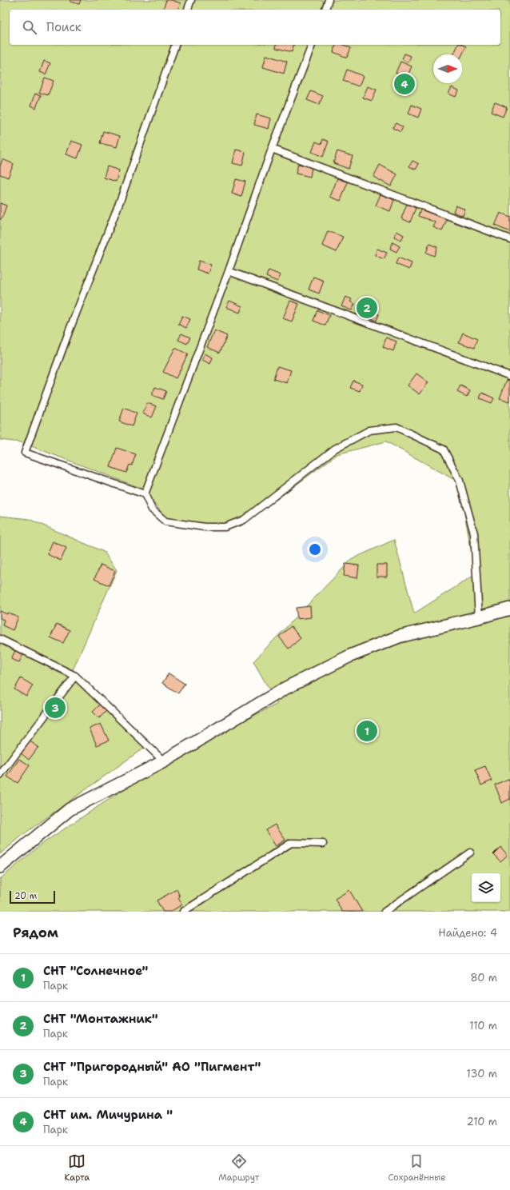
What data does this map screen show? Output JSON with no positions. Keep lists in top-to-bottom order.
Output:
{
  "scale_bar": "20 m",
  "north": "right",
  "page": {
    "search": "Поиск",
    "pins": [
      "4",
      "2",
      "3",
      "1"
    ],
    "scale": "20 m",
    "heading": ["Рядом", "Найдено: 4"],
    "list": [
      {
        "mark": "1",
        "name": "СНТ \"Солнечное\"",
        "note": "Парк",
        "value": "80 m"
      },
      {
        "mark": "2",
        "name": "СНТ \"Монтажник\"",
        "note": "Парк",
        "value": "110 m"
      },
      {
        "mark": "3",
        "name": "СНТ \"Пригородный\" АО \"Пигмент\"",
        "note": "Парк",
        "value": "130 m"
      },
      {
        "mark": "4",
        "name": "СНТ им. Мичурина \"",
        "note": "Парк",
        "value": "210 m"
      }
    ],
    "nav": ["Карта", "Маршрут", "Сохранённые"]
  }
}
